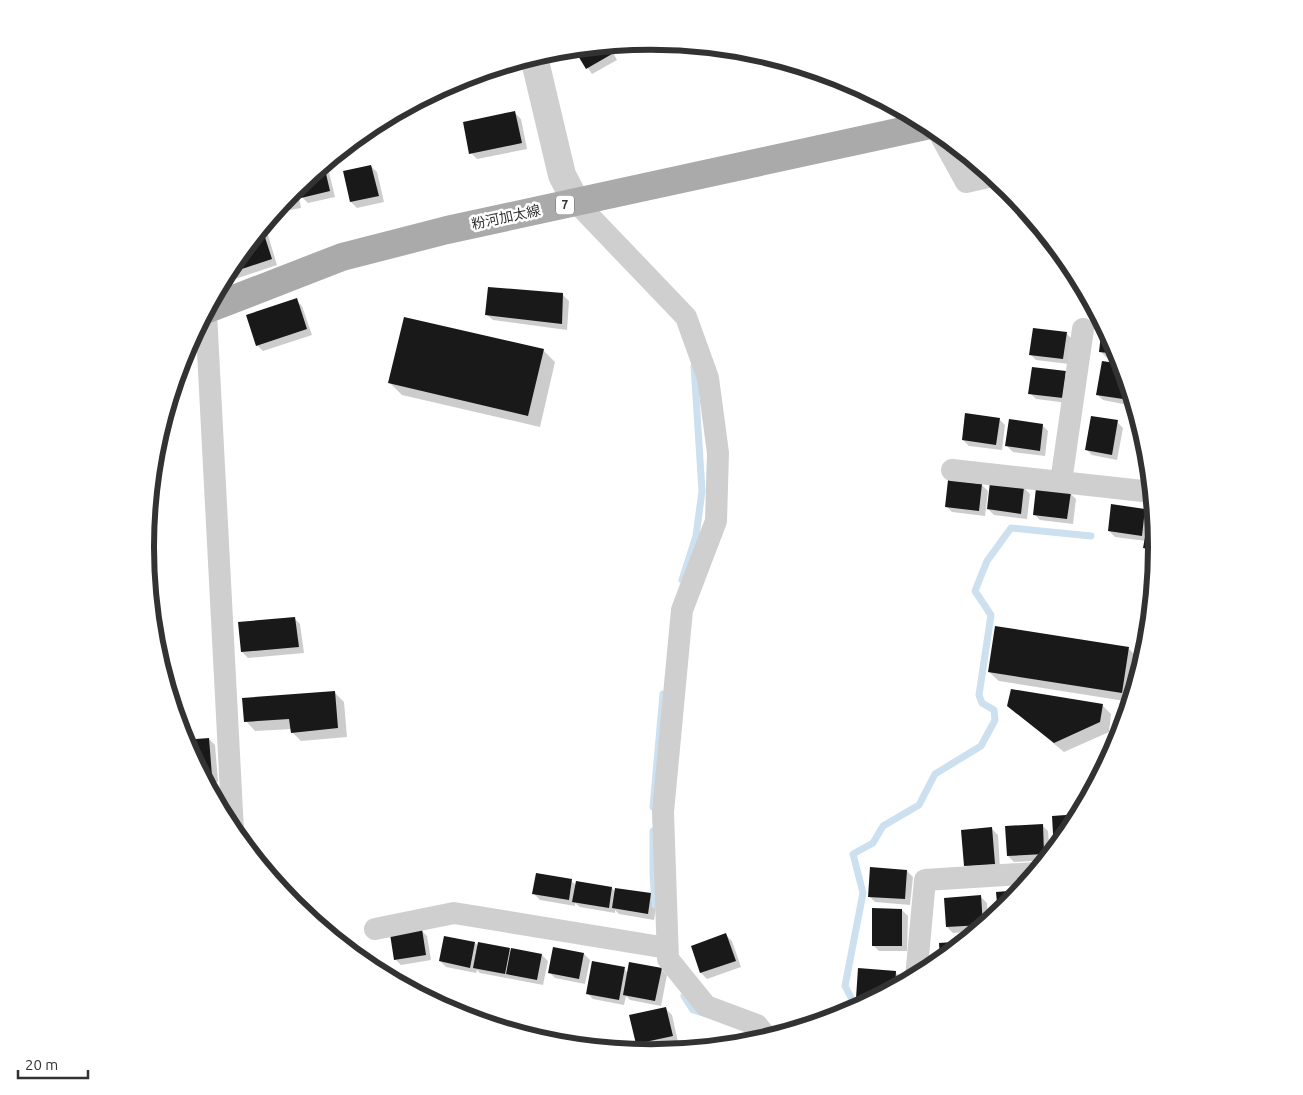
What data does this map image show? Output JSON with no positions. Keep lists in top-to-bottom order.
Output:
{
  "streets": {
    "main road": ["7", "粉河加太線"]
  },
  "scale_bar": "20 m"
}
